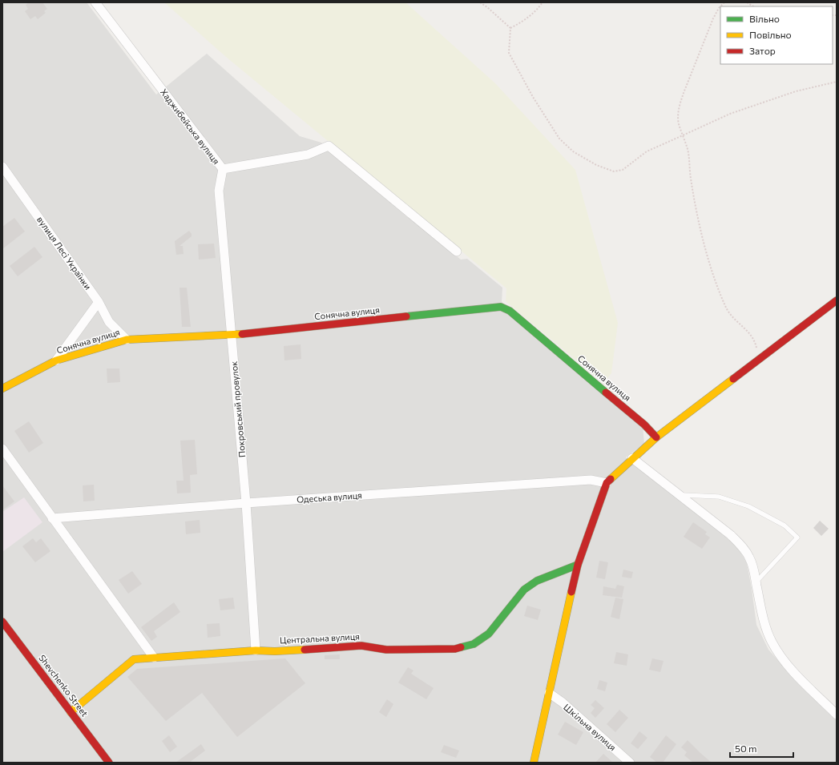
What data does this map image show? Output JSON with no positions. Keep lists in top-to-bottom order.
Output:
{
  "streets": {
    "street": [
      "Хаджибейська вулиця",
      "вулиця Лесі Українки",
      "Сонячна вулиця",
      "Покровський провулок",
      "Одеська вулиця",
      "Центральна вулиця",
      "Shevchenko Street",
      "Шкільна вулиця"
    ]
  },
  "crossings": [
    ["Хаджибейська вулиця", "Покровський провулок"],
    ["вулиця Лесі Українки", "Сонячна вулиця"],
    ["Сонячна вулиця", "Покровський провулок"],
    ["Покровський провулок", "Одеська вулиця"],
    ["Покровський провулок", "Центральна вулиця"],
    ["Центральна вулиця", "Shevchenko Street"]
  ],
  "legend": ["Вільно", "Повільно", "Затор"],
  "scale_bar": "50 m"
}
